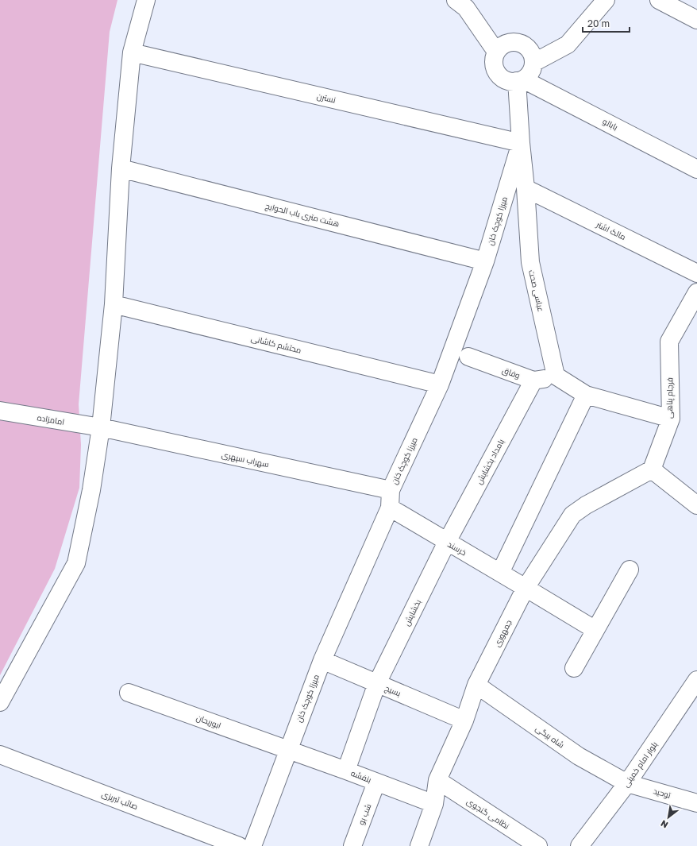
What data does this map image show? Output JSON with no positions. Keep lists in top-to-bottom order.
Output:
{
  "streets": {
    "street": [
      "نسترن",
      "بابالو",
      "هشت متری باب الحوایج",
      "میرزا کوچک خان",
      "مالک اشتر",
      "عباسی صحت",
      "محتشم کاشانی",
      "وفاق",
      "فرجام پناهی",
      "امامزاده",
      "سهراب سپهری",
      "بامداد بخشایش",
      "خرسند",
      "بخشایش",
      "جمهوری",
      "بسیج",
      "ابوریحان",
      "شاه بیگی",
      "بلوار امام خمینی",
      "بنفشه",
      "توحید",
      "صائب تبریزی",
      "نظامی گنجوی",
      "شب بو"
    ]
  },
  "crossings": [
    ["نسترن", "میرزا کوچک خان"],
    ["نسترن", "عباسی صحت"],
    ["بابالو", "عباسی صحت"],
    ["هشت متری باب الحوایج", "میرزا کوچک خان"],
    ["میرزا کوچک خان", "عباسی صحت"],
    ["میرزا کوچک خان", "محتشم کاشانی"],
    ["میرزا کوچک خان", "سهراب سپهری"],
    ["میرزا کوچک خان", "خرسند"],
    ["میرزا کوچک خان", "بسیج"],
    ["میرزا کوچک خان", "ابوریحان"],
    ["میرزا کوچک خان", "بنفشه"],
    ["مالک اشتر", "عباسی صحت"],
    ["وفاق", "بامداد بخشایش"],
    ["فرجام پناهی", "جمهوری"],
    ["امامزاده", "سهراب سپهری"],
    ["بامداد بخشایش", "خرسند"],
    ["بامداد بخشایش", "بخشایش"],
    ["خرسند", "بخشایش"],
    ["خرسند", "جمهوری"],
    ["بخشایش", "بسیج"],
    ["بخشایش", "بنفشه"],
    ["جمهوری", "بسیج"],
    ["جمهوری", "شاه بیگی"],
    ["جمهوری", "بنفشه"],
    ["جمهوری", "نظامی گنجوی"],
    ["ابوریحان", "بنفشه"],
    ["شاه بیگی", "بلوار امام خمینی"],
    ["شاه بیگی", "توحید"],
    ["بلوار امام خمینی", "توحید"],
    ["بنفشه", "شب بو"]
  ],
  "scale_bar": "20 m",
  "north": "bottom left"
}
